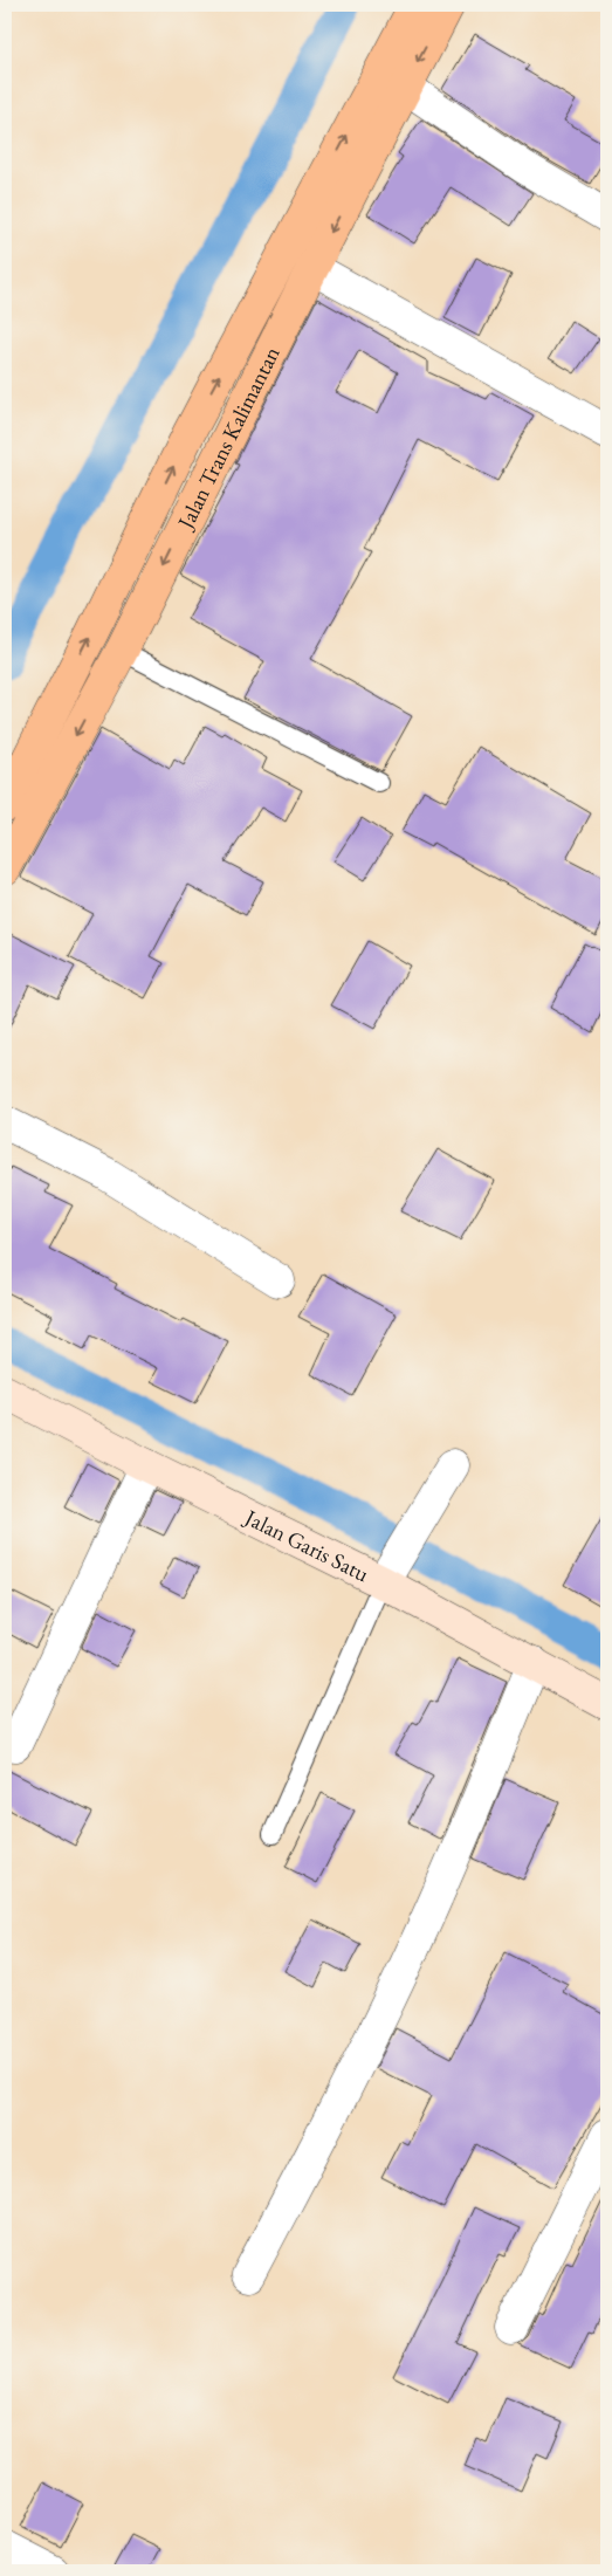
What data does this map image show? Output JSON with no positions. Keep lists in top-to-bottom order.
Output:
{
  "streets": {
    "highway": ["Jalan Trans Kalimantan"],
    "street": ["Jalan Garis Satu"]
  }
}
